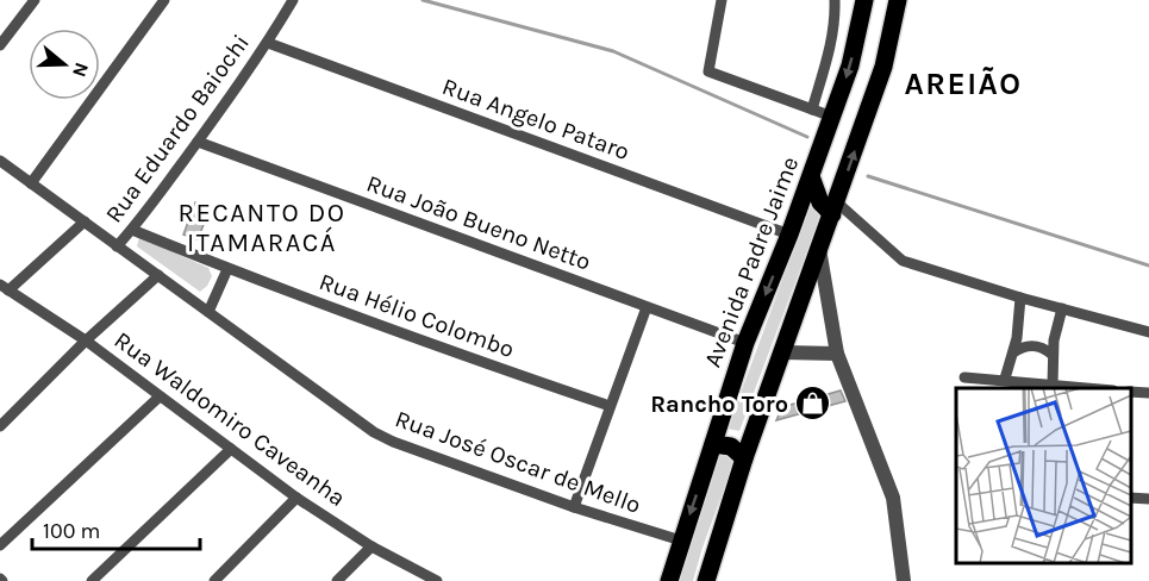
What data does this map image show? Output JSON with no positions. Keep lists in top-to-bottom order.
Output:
{
  "streets": {
    "main road": ["Avenida Padre Jaime"],
    "street": [
      "Rua Angelo Pataro",
      "Rua Eduardo Baiochi",
      "Rua João Bueno Netto",
      "Rua Hélio Colombo",
      "Rua Waldomiro Caveanha",
      "Rua José Oscar de Mello"
    ]
  },
  "crossings": [
    ["Rua Angelo Pataro", "Rua Eduardo Baiochi"],
    ["Rua Angelo Pataro", "Avenida Padre Jaime"],
    ["Rua Eduardo Baiochi", "Rua João Bueno Netto"],
    ["Rua Eduardo Baiochi", "Rua Hélio Colombo"],
    ["Rua Eduardo Baiochi", "Rua José Oscar de Mello"],
    ["Rua João Bueno Netto", "Avenida Padre Jaime"],
    ["Avenida Padre Jaime", "Rua José Oscar de Mello"]
  ],
  "districts": ["AREIÃO", "RECANTO DO ITAMARACÁ"],
  "places": {
    "shop": ["Rancho Toro"]
  },
  "scale_bar": "100 m",
  "north": "right"
}
